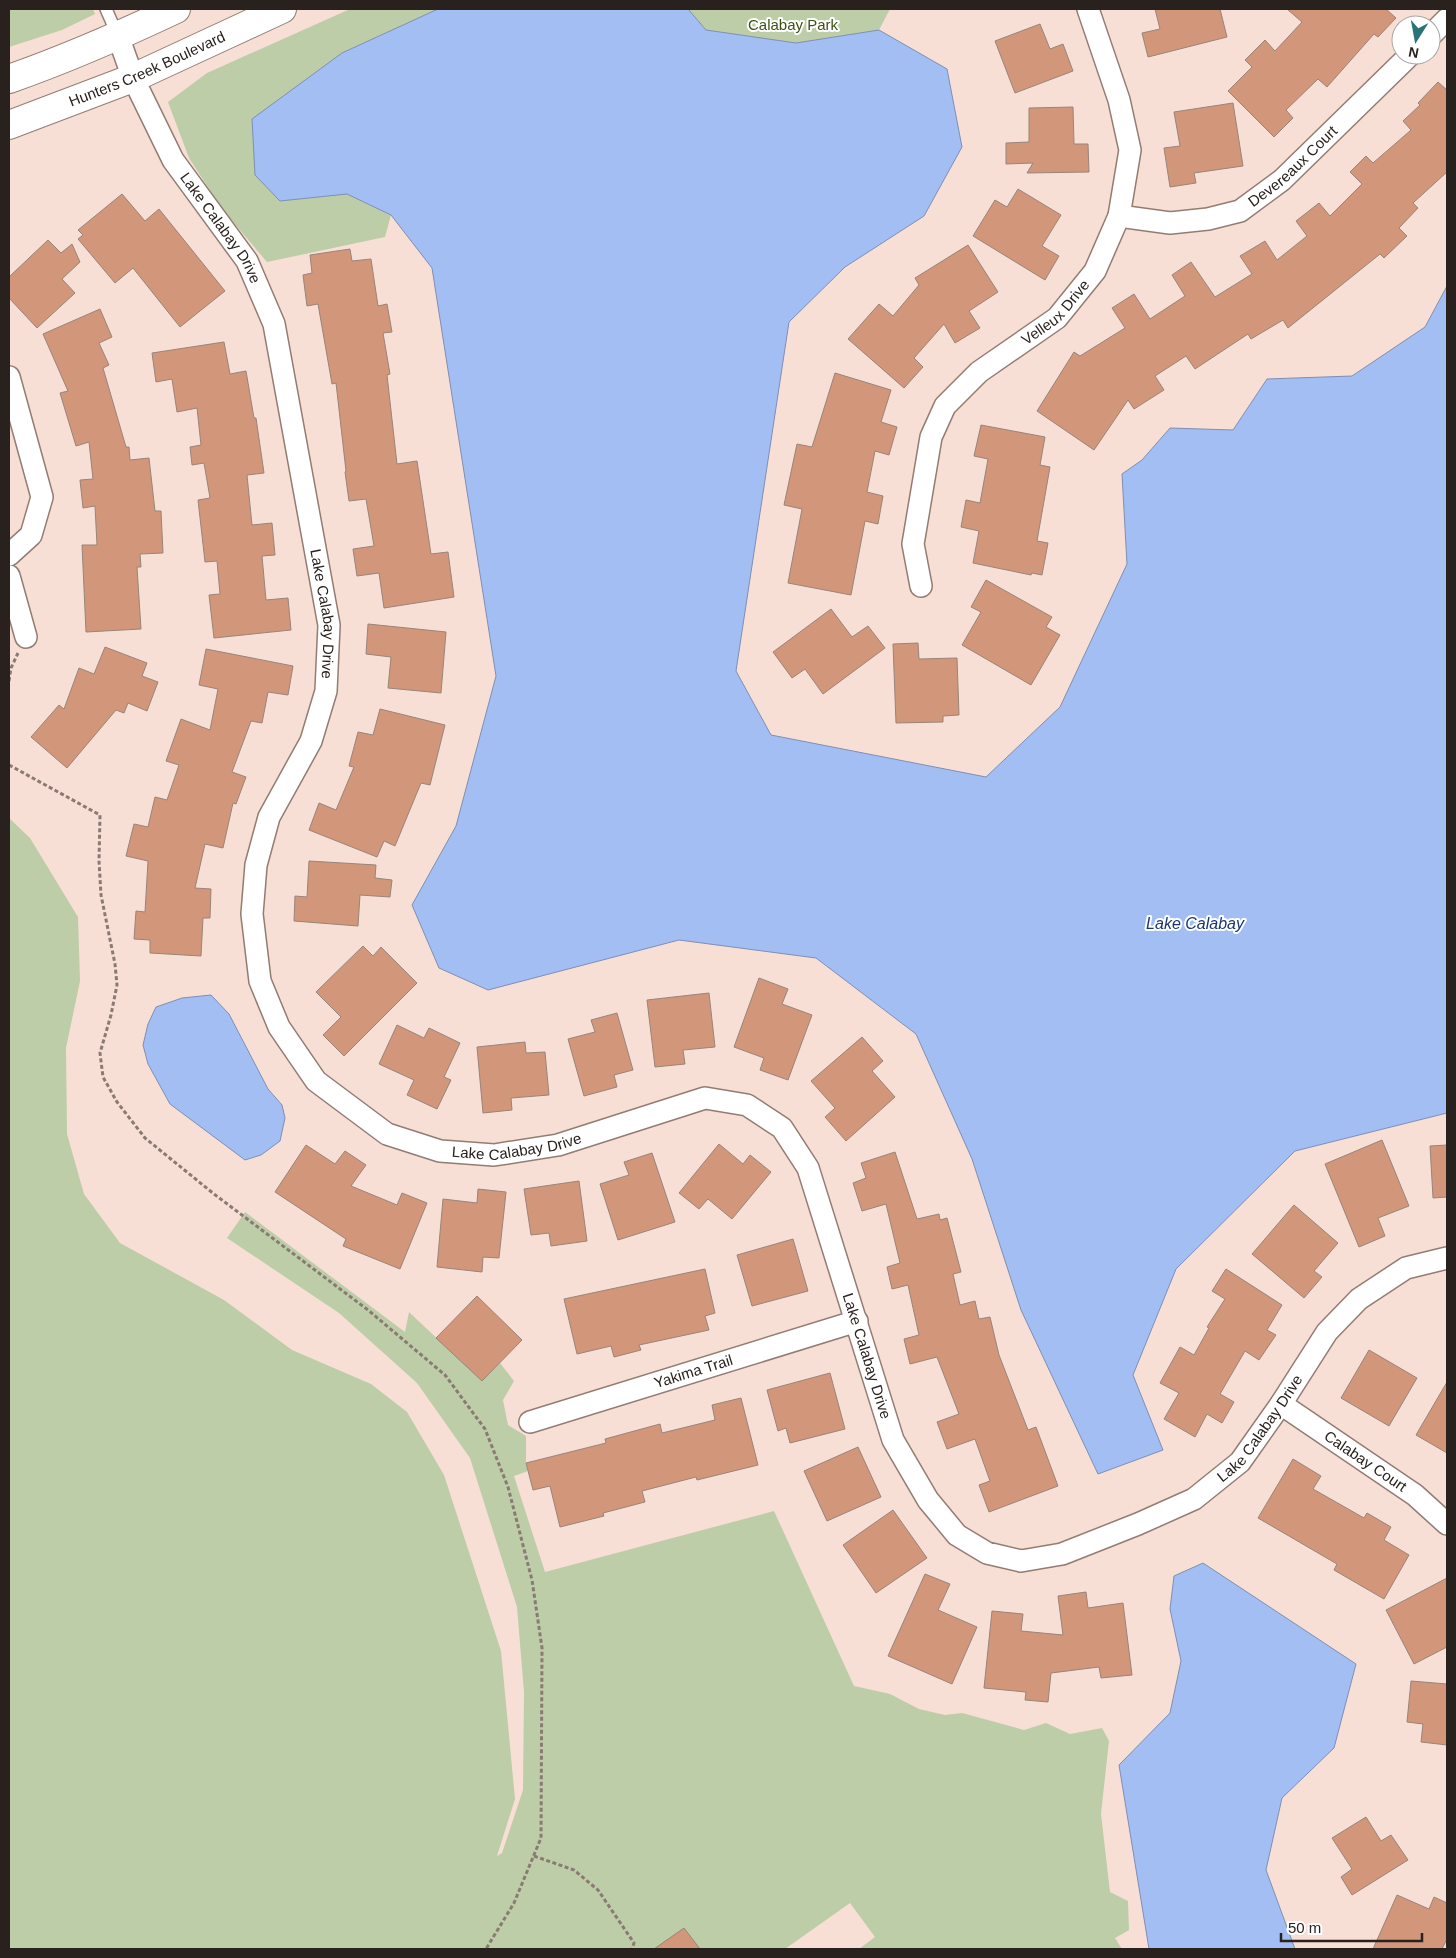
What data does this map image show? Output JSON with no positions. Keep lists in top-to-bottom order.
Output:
{
  "streets": {
    "street": [
      "Hunters Creek Boulevard",
      "Devereaux Court",
      "Lake Calabay Drive",
      "Velleux Drive",
      "Yakima Trail",
      "Calabay Court"
    ]
  },
  "crossings": [
    ["Hunters Creek Boulevard", "Lake Calabay Drive"],
    ["Devereaux Court", "Velleux Drive"],
    ["Lake Calabay Drive", "Yakima Trail"],
    ["Lake Calabay Drive", "Calabay Court"]
  ],
  "water": ["Lake Calabay"],
  "parks": ["Calabay Park"],
  "scale_bar": "50 m",
  "north": "bottom"
}
